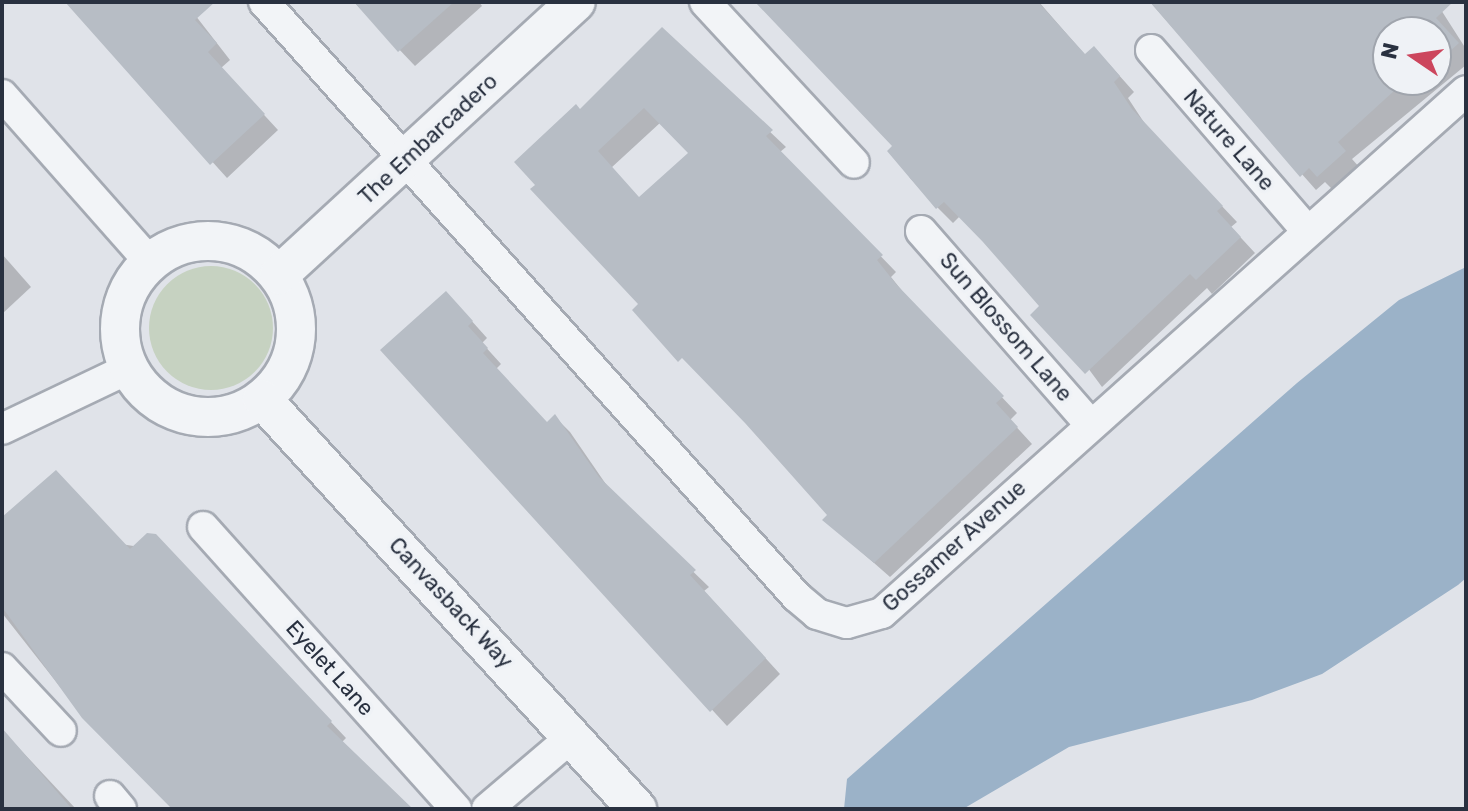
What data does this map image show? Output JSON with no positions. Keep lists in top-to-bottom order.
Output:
{
  "streets": {
    "street": [
      "The Embarcadero",
      "Nature Lane",
      "Sun Blossom Lane",
      "Gossamer Avenue",
      "Canvasback Way",
      "Eyelet Lane"
    ]
  },
  "crossings": [
    ["The Embarcadero", "Gossamer Avenue"],
    ["The Embarcadero", "Canvasback Way"],
    ["Nature Lane", "Gossamer Avenue"],
    ["Sun Blossom Lane", "Gossamer Avenue"]
  ],
  "north": "left"
}
